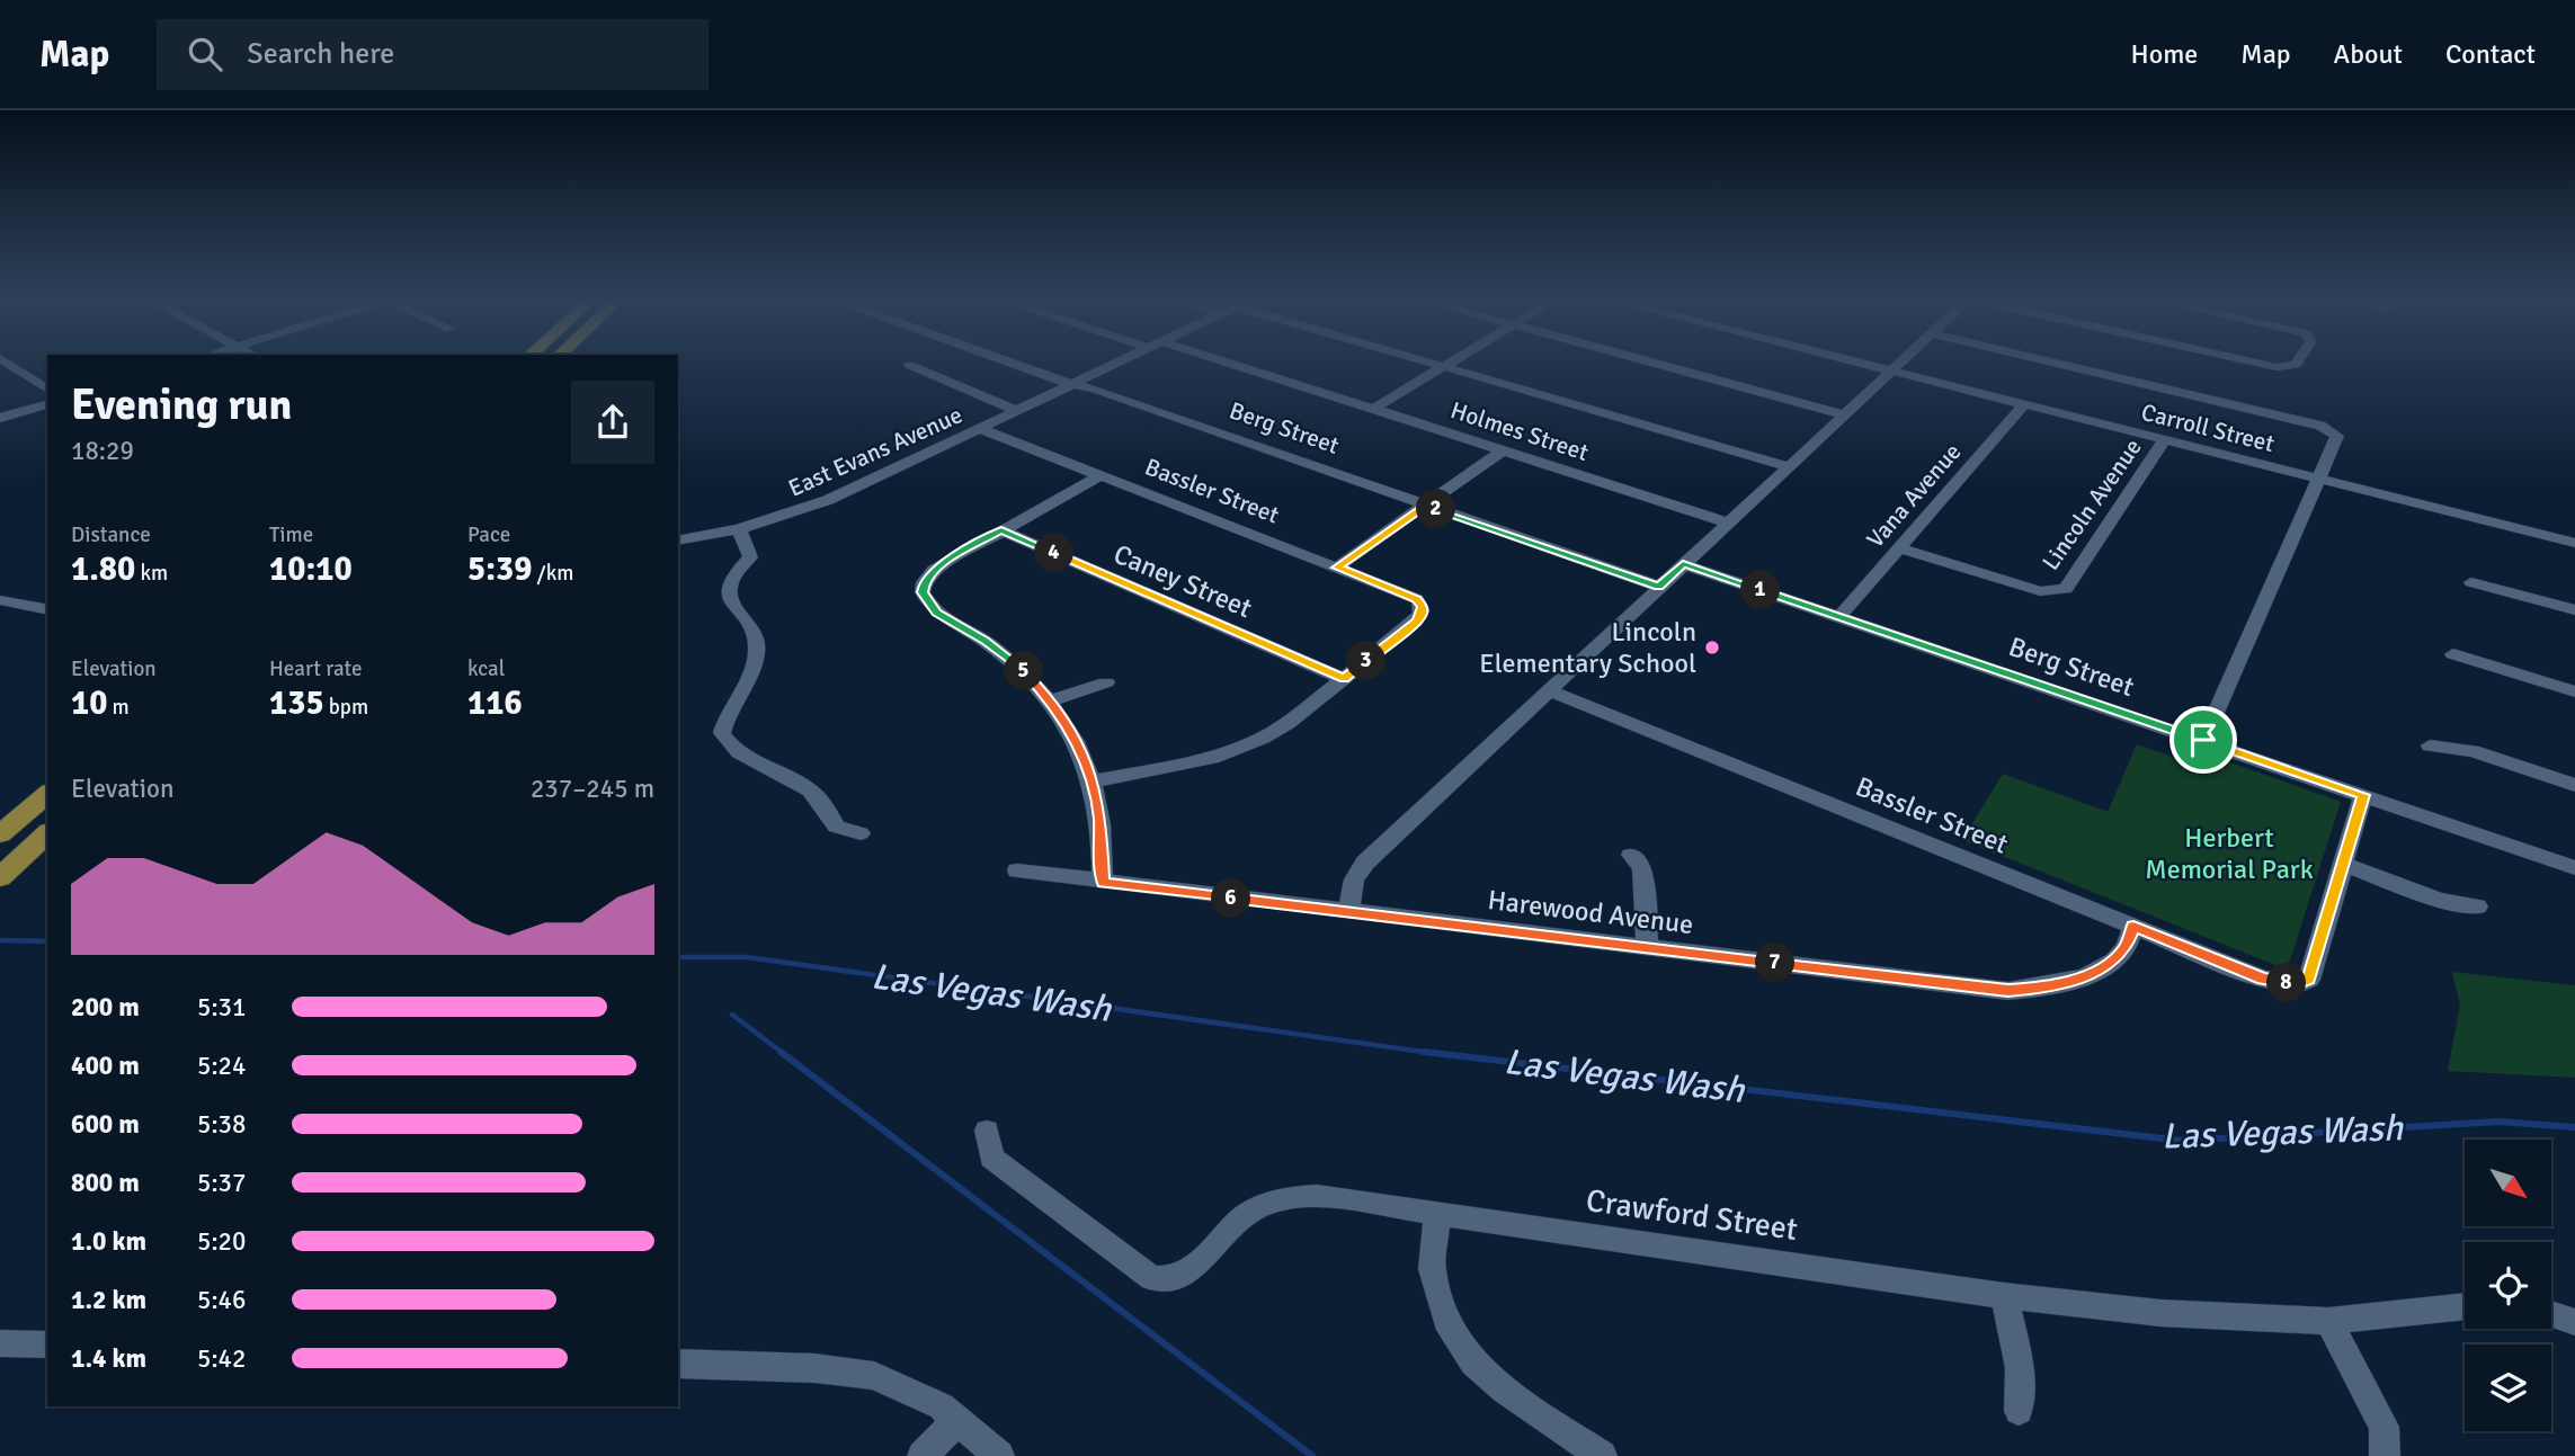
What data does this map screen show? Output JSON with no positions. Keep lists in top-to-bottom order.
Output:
{
  "streets": {
    "street": [
      "Berg Street",
      "Carroll Street",
      "Holmes Street",
      "East Evans Avenue",
      "Bassler Street",
      "Vana Avenue",
      "Lincoln Avenue",
      "Caney Street",
      "Harewood Avenue",
      "Crawford Street"
    ]
  },
  "crossings": [
    ["Berg Street", "East Evans Avenue"],
    ["Berg Street", "Vana Avenue"],
    ["Carroll Street", "Vana Avenue"],
    ["Carroll Street", "Lincoln Avenue"],
    ["East Evans Avenue", "Bassler Street"],
    ["Bassler Street", "Caney Street"],
    ["Bassler Street", "Harewood Avenue"],
    ["Vana Avenue", "Lincoln Avenue"]
  ],
  "water": ["Las Vegas Wash"],
  "parks": ["Herbert Memorial Park"],
  "places": ["Lincoln Elementary School"],
  "north": "bottom right",
  "page": {
    "header": "Map",
    "search": "Search here",
    "nav": [
      "Home",
      "Map",
      "About",
      "Contact"
    ],
    "heading": ["Evening run", "18:29"],
    "pins": [
      "2",
      "4",
      "1",
      "3",
      "5",
      "6",
      "7",
      "8"
    ],
    "stats": [
      ["Distance", "1.80 km"],
      ["Time", "10:10"],
      ["Pace", "5:39 /km"],
      ["Elevation", "10 m"],
      ["Heart rate", "135 bpm"],
      ["kcal", "116"]
    ],
    "chart": ["Elevation", "237–245 m"],
    "list": [
      {
        "name": "200 m",
        "note": "5:31"
      },
      {
        "name": "400 m",
        "note": "5:24"
      },
      {
        "name": "600 m",
        "note": "5:38"
      },
      {
        "name": "800 m",
        "note": "5:37"
      },
      {
        "name": "1.0 km",
        "note": "5:20"
      },
      {
        "name": "1.2 km",
        "note": "5:46"
      },
      {
        "name": "1.4 km",
        "note": "5:42"
      }
    ]
  }
}
